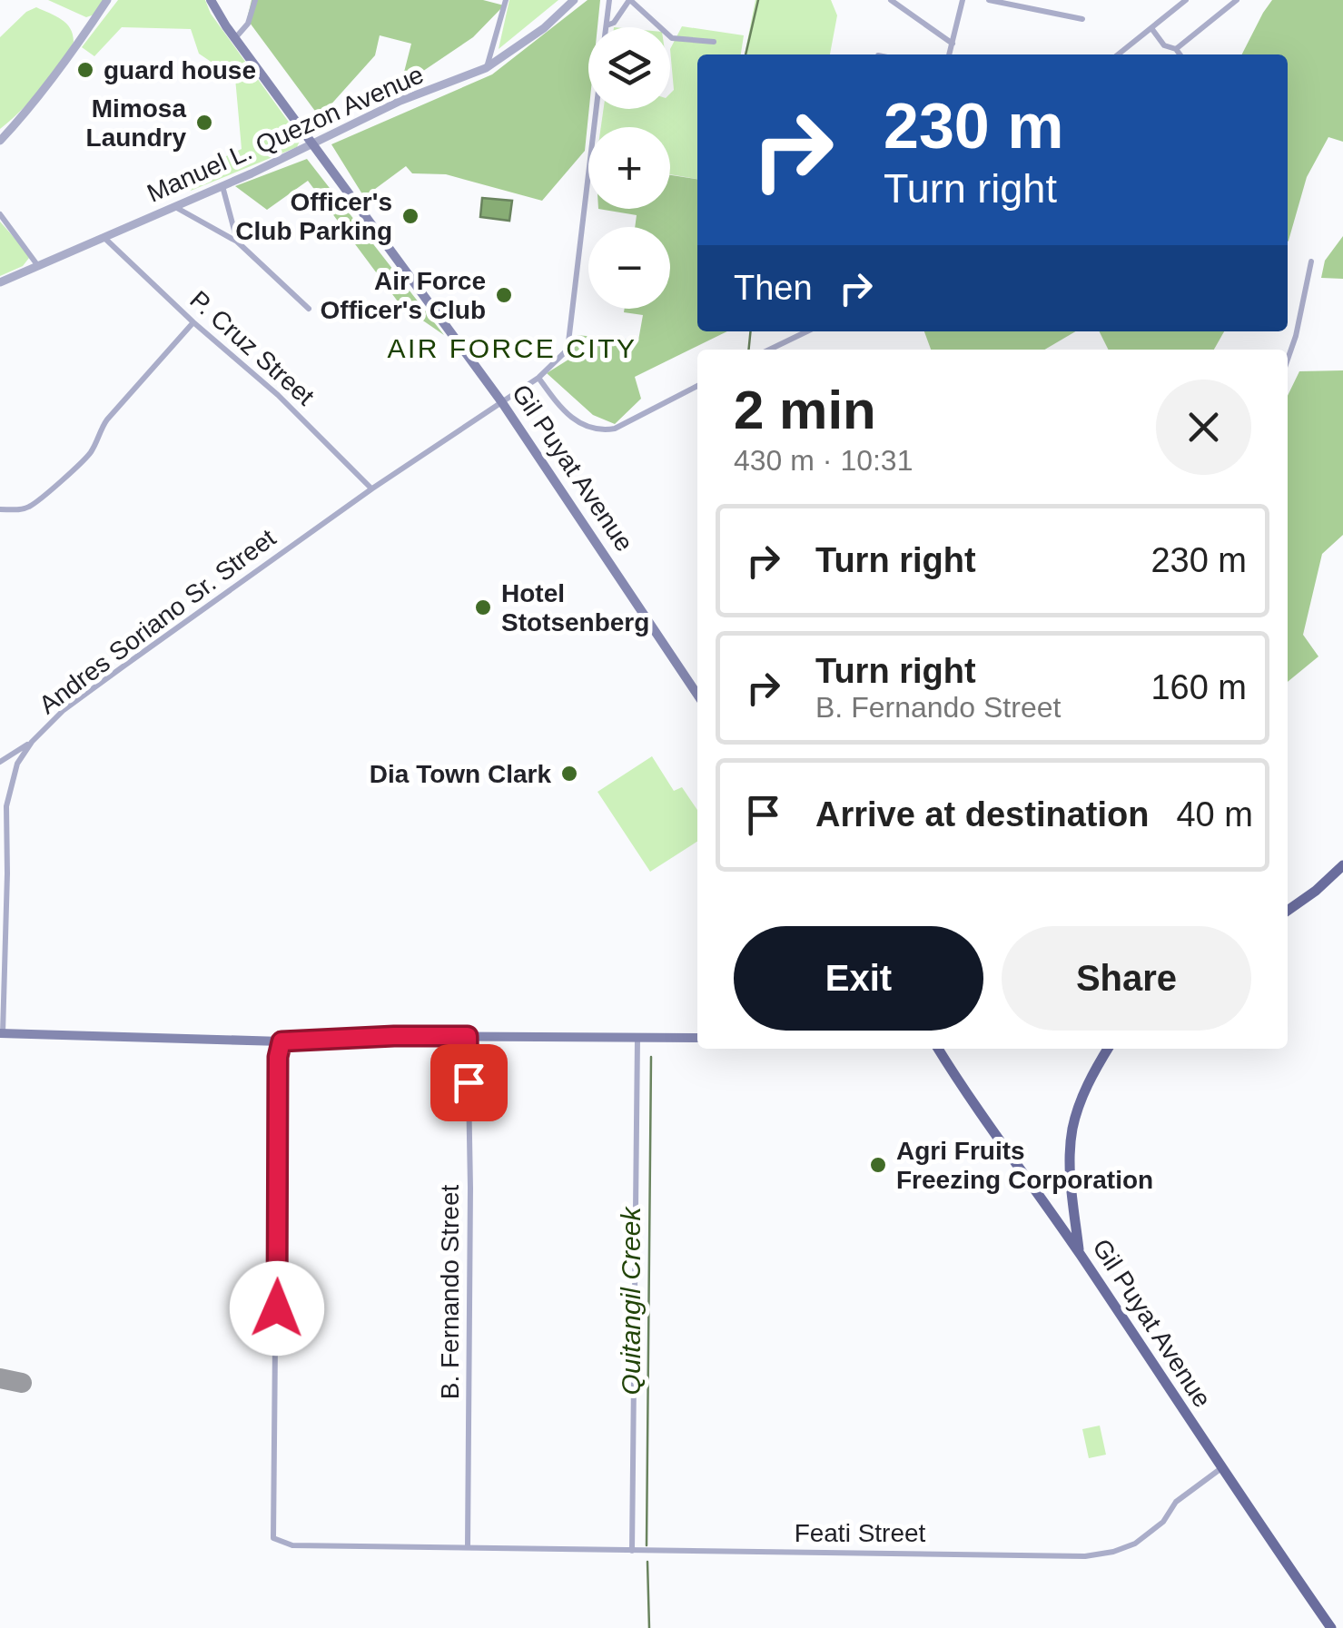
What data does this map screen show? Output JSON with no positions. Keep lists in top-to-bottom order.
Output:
{
  "streets": {
    "main road": ["Gil Puyat Avenue"],
    "street": [
      "Manuel L. Quezon Avenue",
      "P. Cruz Street",
      "Andres Soriano Sr. Street",
      "B. Fernando Street",
      "Feati Street"
    ]
  },
  "crossings": [
    ["Manuel L. Quezon Avenue", "P. Cruz Street"],
    ["Manuel L. Quezon Avenue", "Gil Puyat Avenue"],
    ["P. Cruz Street", "Andres Soriano Sr. Street"],
    ["Gil Puyat Avenue", "Andres Soriano Sr. Street"],
    ["Gil Puyat Avenue", "Feati Street"],
    ["B. Fernando Street", "Feati Street"]
  ],
  "districts": ["AIR FORCE CITY"],
  "water": ["Quitangil Creek"],
  "places": [
    "guard house",
    "Mimosa Laundry",
    "Officer's Club Parking",
    "Air Force Officer's Club",
    "Hotel Stotsenberg",
    "Dia Town Clark",
    "Agri Fruits Freezing Corporation"
  ],
  "page": {
    "map_buttons": ["+", "−"],
    "turn": ["230 m", "Turn right"],
    "then": "Then",
    "heading": ["2 min", "430 m · 10:31"],
    "list": [
      {
        "name": "Turn right",
        "value": "230 m"
      },
      {
        "name": "Turn right",
        "note": "B. Fernando Street",
        "value": "160 m"
      },
      {
        "name": "Arrive at destination",
        "value": "40 m"
      }
    ],
    "buttons": ["Exit", "Share"]
  }
}
